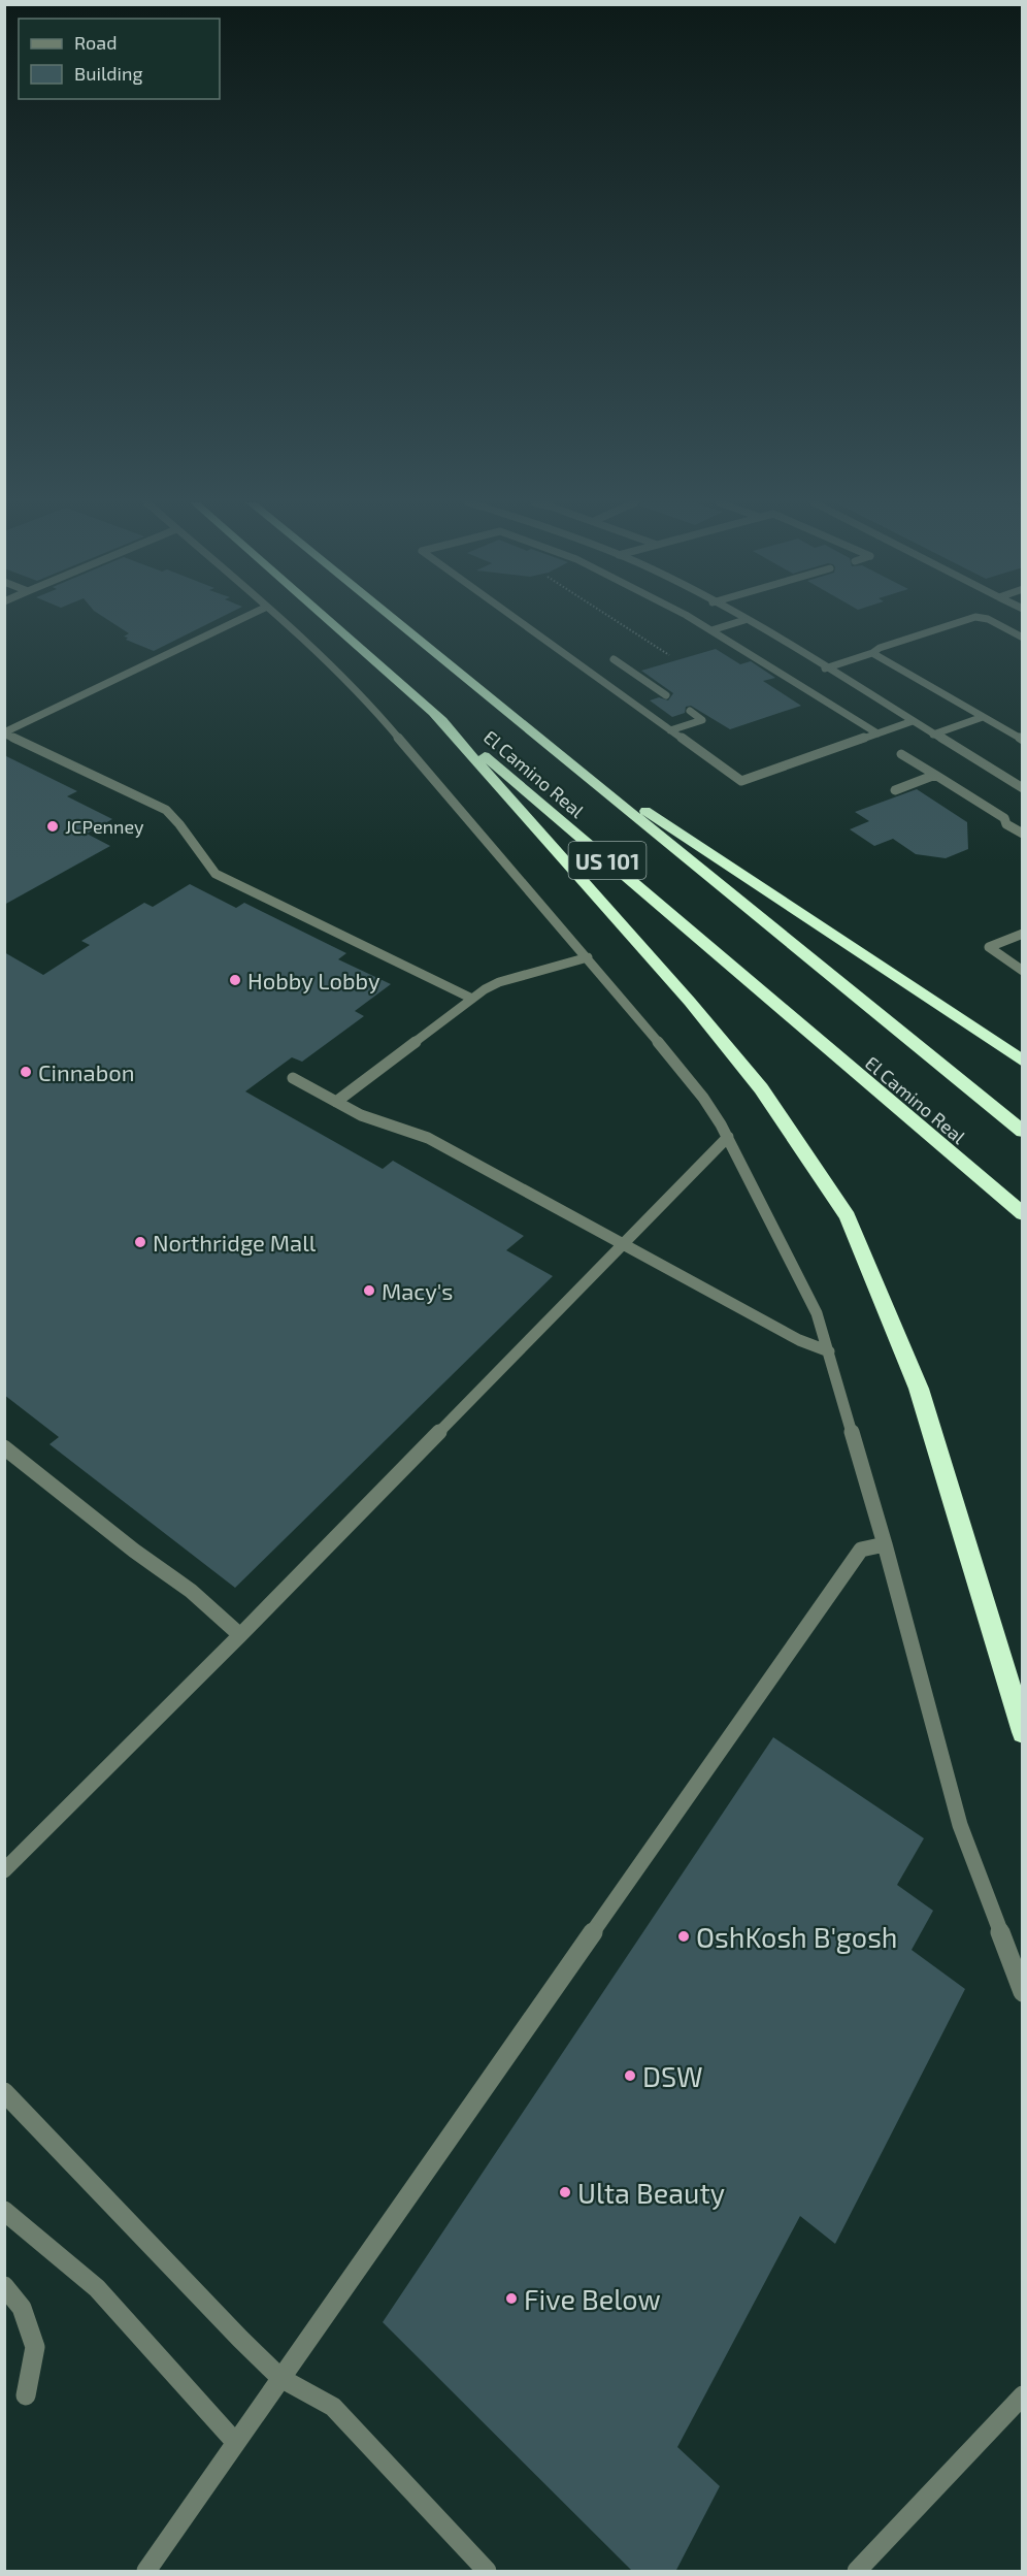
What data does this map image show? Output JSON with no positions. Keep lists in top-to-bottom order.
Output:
{
  "streets": {
    "highway": ["El Camino Real", "US 101"]
  },
  "places": [
    "JCPenney",
    "Hobby Lobby",
    "Cinnabon",
    "Northridge Mall",
    "Macy's",
    "OshKosh B'gosh",
    "DSW",
    "Ulta Beauty",
    "Five Below"
  ],
  "legend": ["Road", "Building"]
}
